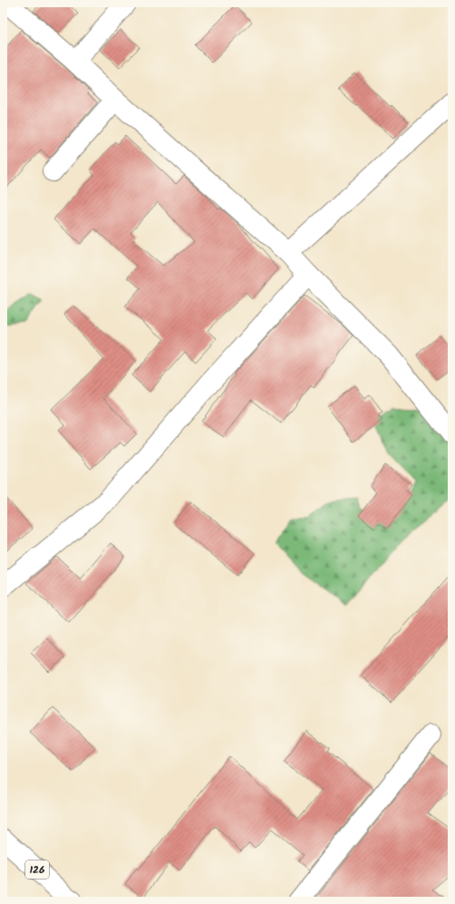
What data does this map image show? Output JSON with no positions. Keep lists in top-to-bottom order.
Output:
{
  "streets": {
    "main road": ["126"]
  }
}
